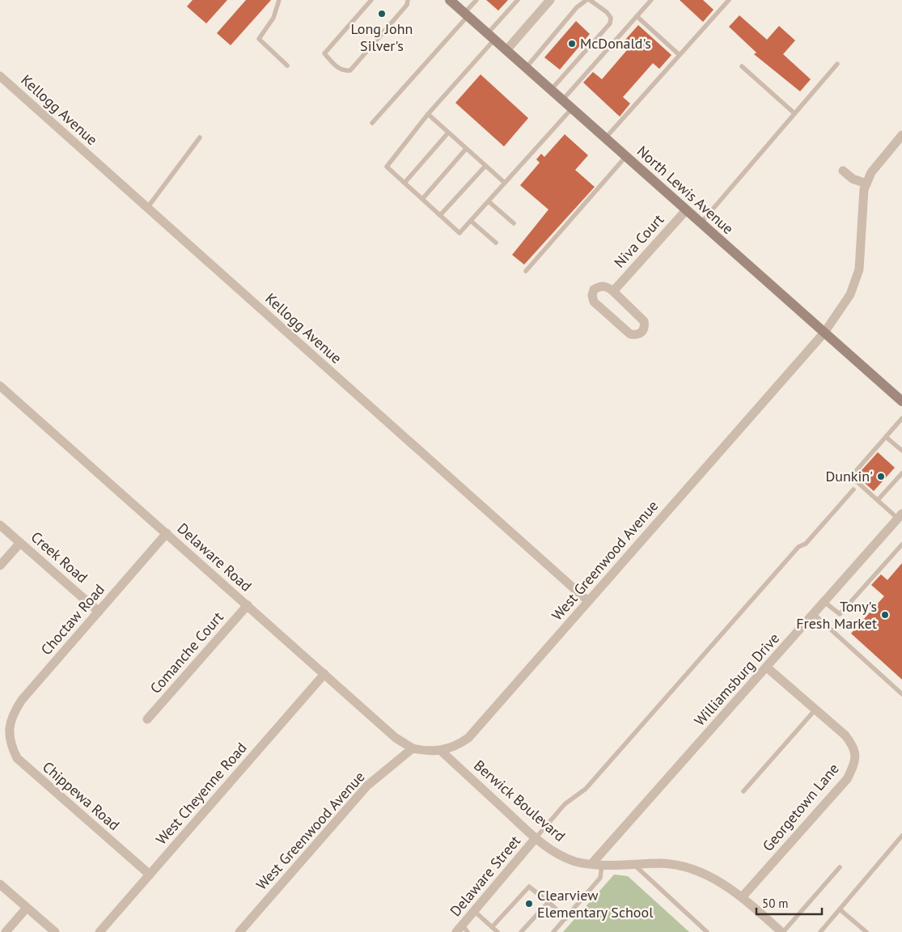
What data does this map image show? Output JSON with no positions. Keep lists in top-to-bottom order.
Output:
{
  "streets": {
    "main road": ["North Lewis Avenue"],
    "street": [
      "Kellogg Avenue",
      "Niva Court",
      "Creek Road",
      "Delaware Road",
      "West Greenwood Avenue",
      "Choctaw Road",
      "Comanche Court",
      "Williamsburg Drive",
      "West Cheyenne Road",
      "Chippewa Road",
      "Berwick Boulevard",
      "Georgetown Lane",
      "Delaware Street"
    ]
  },
  "crossings": [
    ["Kellogg Avenue", "West Greenwood Avenue"],
    ["North Lewis Avenue", "Niva Court"],
    ["North Lewis Avenue", "West Greenwood Avenue"],
    ["Creek Road", "Choctaw Road"],
    ["Delaware Road", "West Greenwood Avenue"],
    ["Delaware Road", "Choctaw Road"],
    ["Delaware Road", "Comanche Court"],
    ["Delaware Road", "West Cheyenne Road"],
    ["West Greenwood Avenue", "Berwick Boulevard"],
    ["Choctaw Road", "Chippewa Road"],
    ["Williamsburg Drive", "Berwick Boulevard"],
    ["Williamsburg Drive", "Georgetown Lane"],
    ["West Cheyenne Road", "Chippewa Road"],
    ["Berwick Boulevard", "Georgetown Lane"],
    ["Berwick Boulevard", "Delaware Street"]
  ],
  "places": [
    "Long John Silver's",
    "McDonald's",
    "Dunkin'",
    "Tony's Fresh Market",
    "Clearview Elementary School"
  ],
  "scale_bar": "50 m"
}
